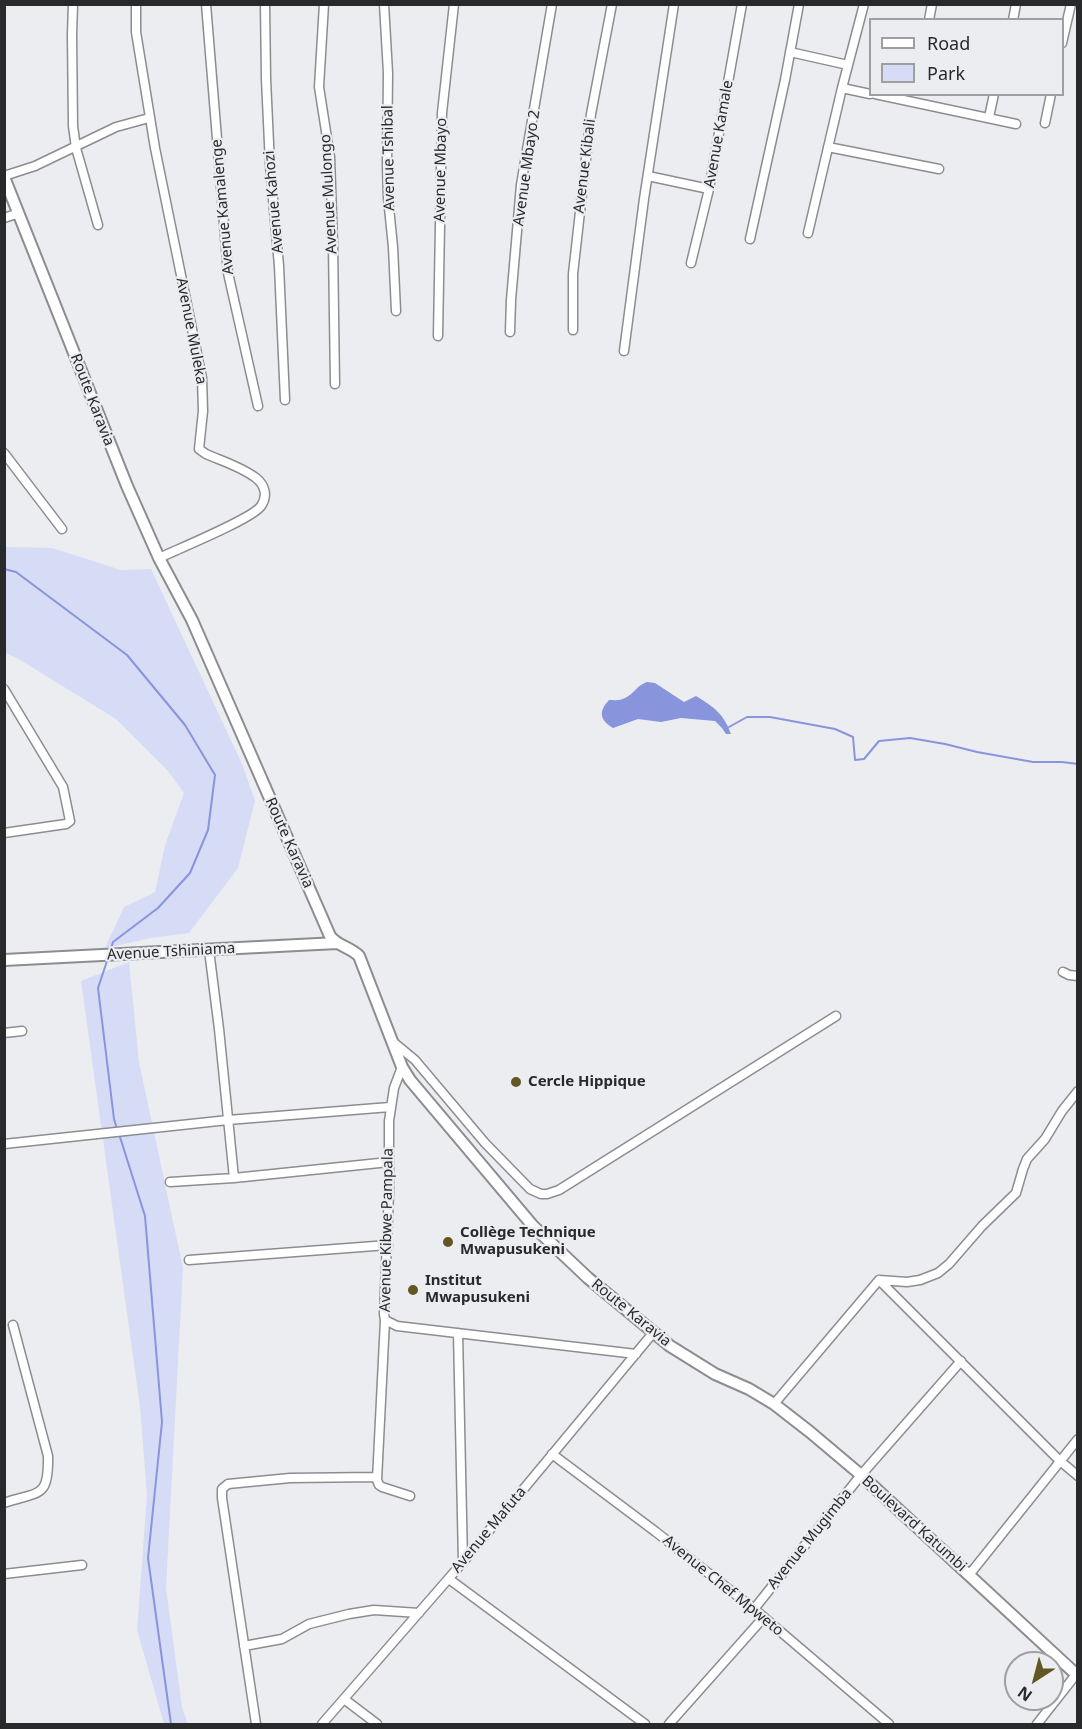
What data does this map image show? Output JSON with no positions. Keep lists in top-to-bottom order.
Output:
{
  "streets": {
    "street": [
      "Avenue Kamale",
      "Avenue Tshibal",
      "Avenue Kibali",
      "Avenue Mbayo 2",
      "Avenue Mbayo",
      "Avenue Mulongo",
      "Avenue Kahozi",
      "Avenue Kamalenge",
      "Avenue Muleka",
      "Route Karavia",
      "Avenue Tshiniama",
      "Avenue Kibwe Pampala",
      "Boulevard Katumbi",
      "Avenue Mafuta",
      "Avenue Mugimba",
      "Avenue Chef Mpweto"
    ]
  },
  "crossings": [
    ["Avenue Muleka", "Route Karavia"],
    ["Route Karavia", "Avenue Tshiniama"],
    ["Route Karavia", "Avenue Kibwe Pampala"],
    ["Route Karavia", "Boulevard Katumbi"],
    ["Route Karavia", "Avenue Mafuta"],
    ["Avenue Kibwe Pampala", "Avenue Mafuta"],
    ["Boulevard Katumbi", "Avenue Mugimba"],
    ["Avenue Mafuta", "Avenue Chef Mpweto"],
    ["Avenue Mugimba", "Avenue Chef Mpweto"]
  ],
  "places": ["Cercle Hippique", "Collège Technique Mwapusukeni", "Institut Mwapusukeni"],
  "legend": ["Road", "Park"],
  "north": "bottom left"
}
